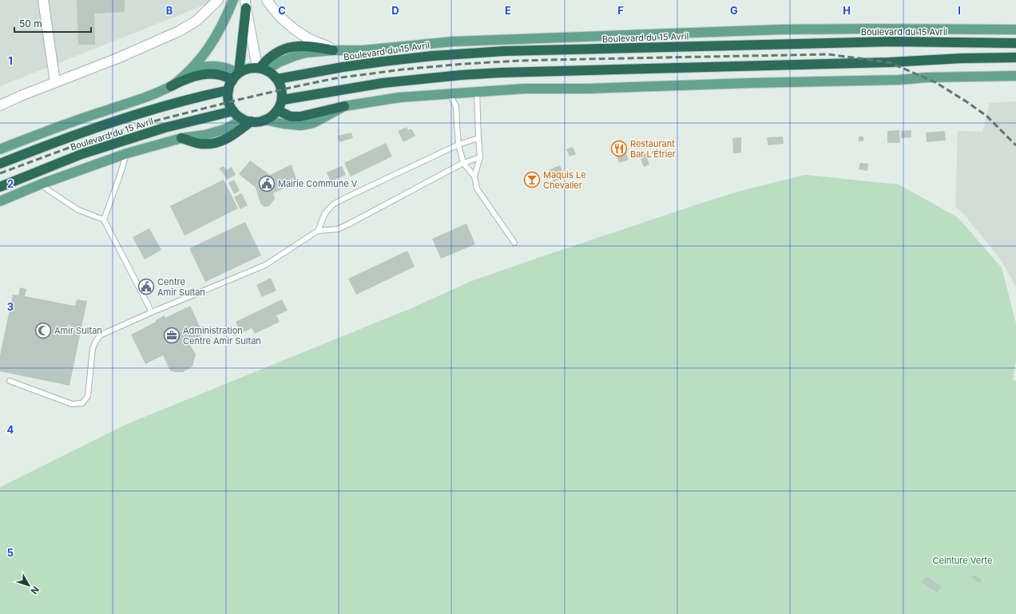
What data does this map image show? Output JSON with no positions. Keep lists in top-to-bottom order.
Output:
{
  "streets": {
    "highway": ["Boulevard du 15 Avril"]
  },
  "parks": ["Ceinture Verte"],
  "places": {
    "restaurant": ["Restaurant Bar L’Étrier"],
    "bar": ["Maquis Le Chevalier"],
    "public building": ["Mairie Commune V", "Centre Amir Sultan"],
    "mosque": ["Amir Sultan"],
    "office": ["Administration Centre Amir Sultan"]
  },
  "scale_bar": "50 m",
  "north": "bottom right",
  "grid": {
    "columns": [
      "B",
      "C",
      "D",
      "E",
      "F",
      "G",
      "H",
      "I"
    ],
    "rows": [
      "1",
      "2",
      "3",
      "4",
      "5"
    ]
  }
}
